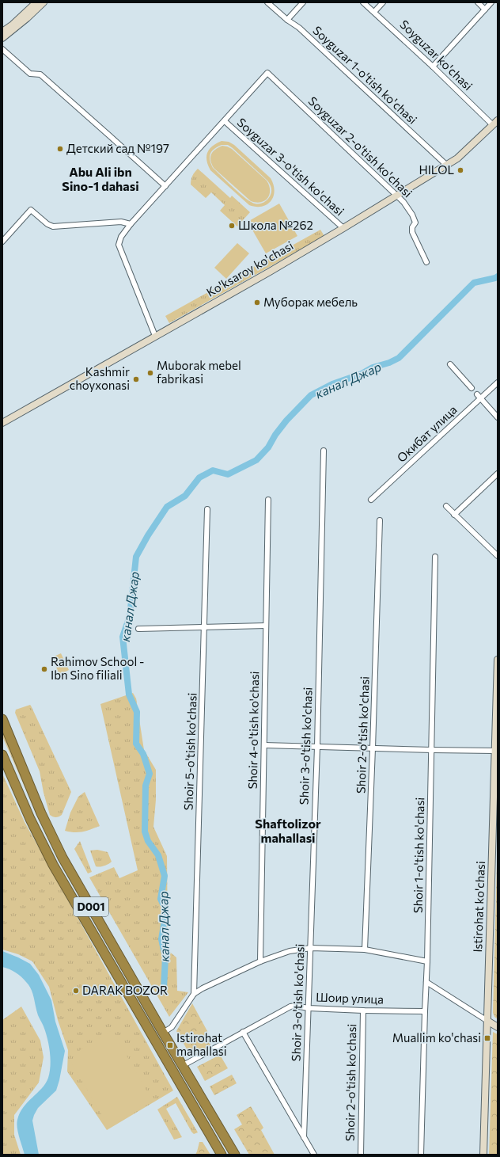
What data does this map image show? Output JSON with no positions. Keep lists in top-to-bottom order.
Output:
{
  "streets": {
    "highway": ["D001"],
    "main road": ["Ko'ksaroy ko'chasi", "Istirohat ko'chasi"],
    "street": [
      "Soyguzar ko'chasi",
      "Soyguzar 1-o'tish ko'chasi",
      "Soyguzar 2-o'tish ko'chasi",
      "Soyguzar 3-o'tish ko'chasi",
      "Окибат улица",
      "Shoir 4-o'tish ko'chasi",
      "Shoir 2-o'tish ko'chasi",
      "Shoir 3-o'tish ko'chasi",
      "Shoir 5-o'tish ko'chasi",
      "Shoir 1-o'tish ko'chasi",
      "Шоир улица"
    ]
  },
  "crossings": [
    ["Soyguzar ko'chasi", "Ko'ksaroy ko'chasi"],
    ["Soyguzar 1-o'tish ko'chasi", "Ko'ksaroy ko'chasi"],
    ["Soyguzar 2-o'tish ko'chasi", "Soyguzar 3-o'tish ko'chasi"],
    ["Soyguzar 2-o'tish ko'chasi", "Ko'ksaroy ko'chasi"],
    ["Soyguzar 3-o'tish ko'chasi", "Ko'ksaroy ko'chasi"],
    ["Shoir 2-o'tish ko'chasi", "Шоир улица"],
    ["Shoir 3-o'tish ko'chasi", "Шоир улица"],
    ["Shoir 1-o'tish ko'chasi", "Шоир улица"],
    ["D001", "Шоир улица"]
  ],
  "districts": ["Abu Ali ibn Sino-1 dahasi", "Shaftolizor mahallasi"],
  "water": ["канал Джар"],
  "places": {
    "other": [
      "Детский сад №197",
      "HILOL",
      "Школа №262",
      "Муборак мебель",
      "Muborak mebel fabrikasi",
      "Kashmir choyxonasi",
      "Rahimov School - Ibn Sino filiali",
      "DARAK BOZOR"
    ],
    "transit": ["Muallim ko'chasi", "Istirohat mahallasi"]
  }
}
